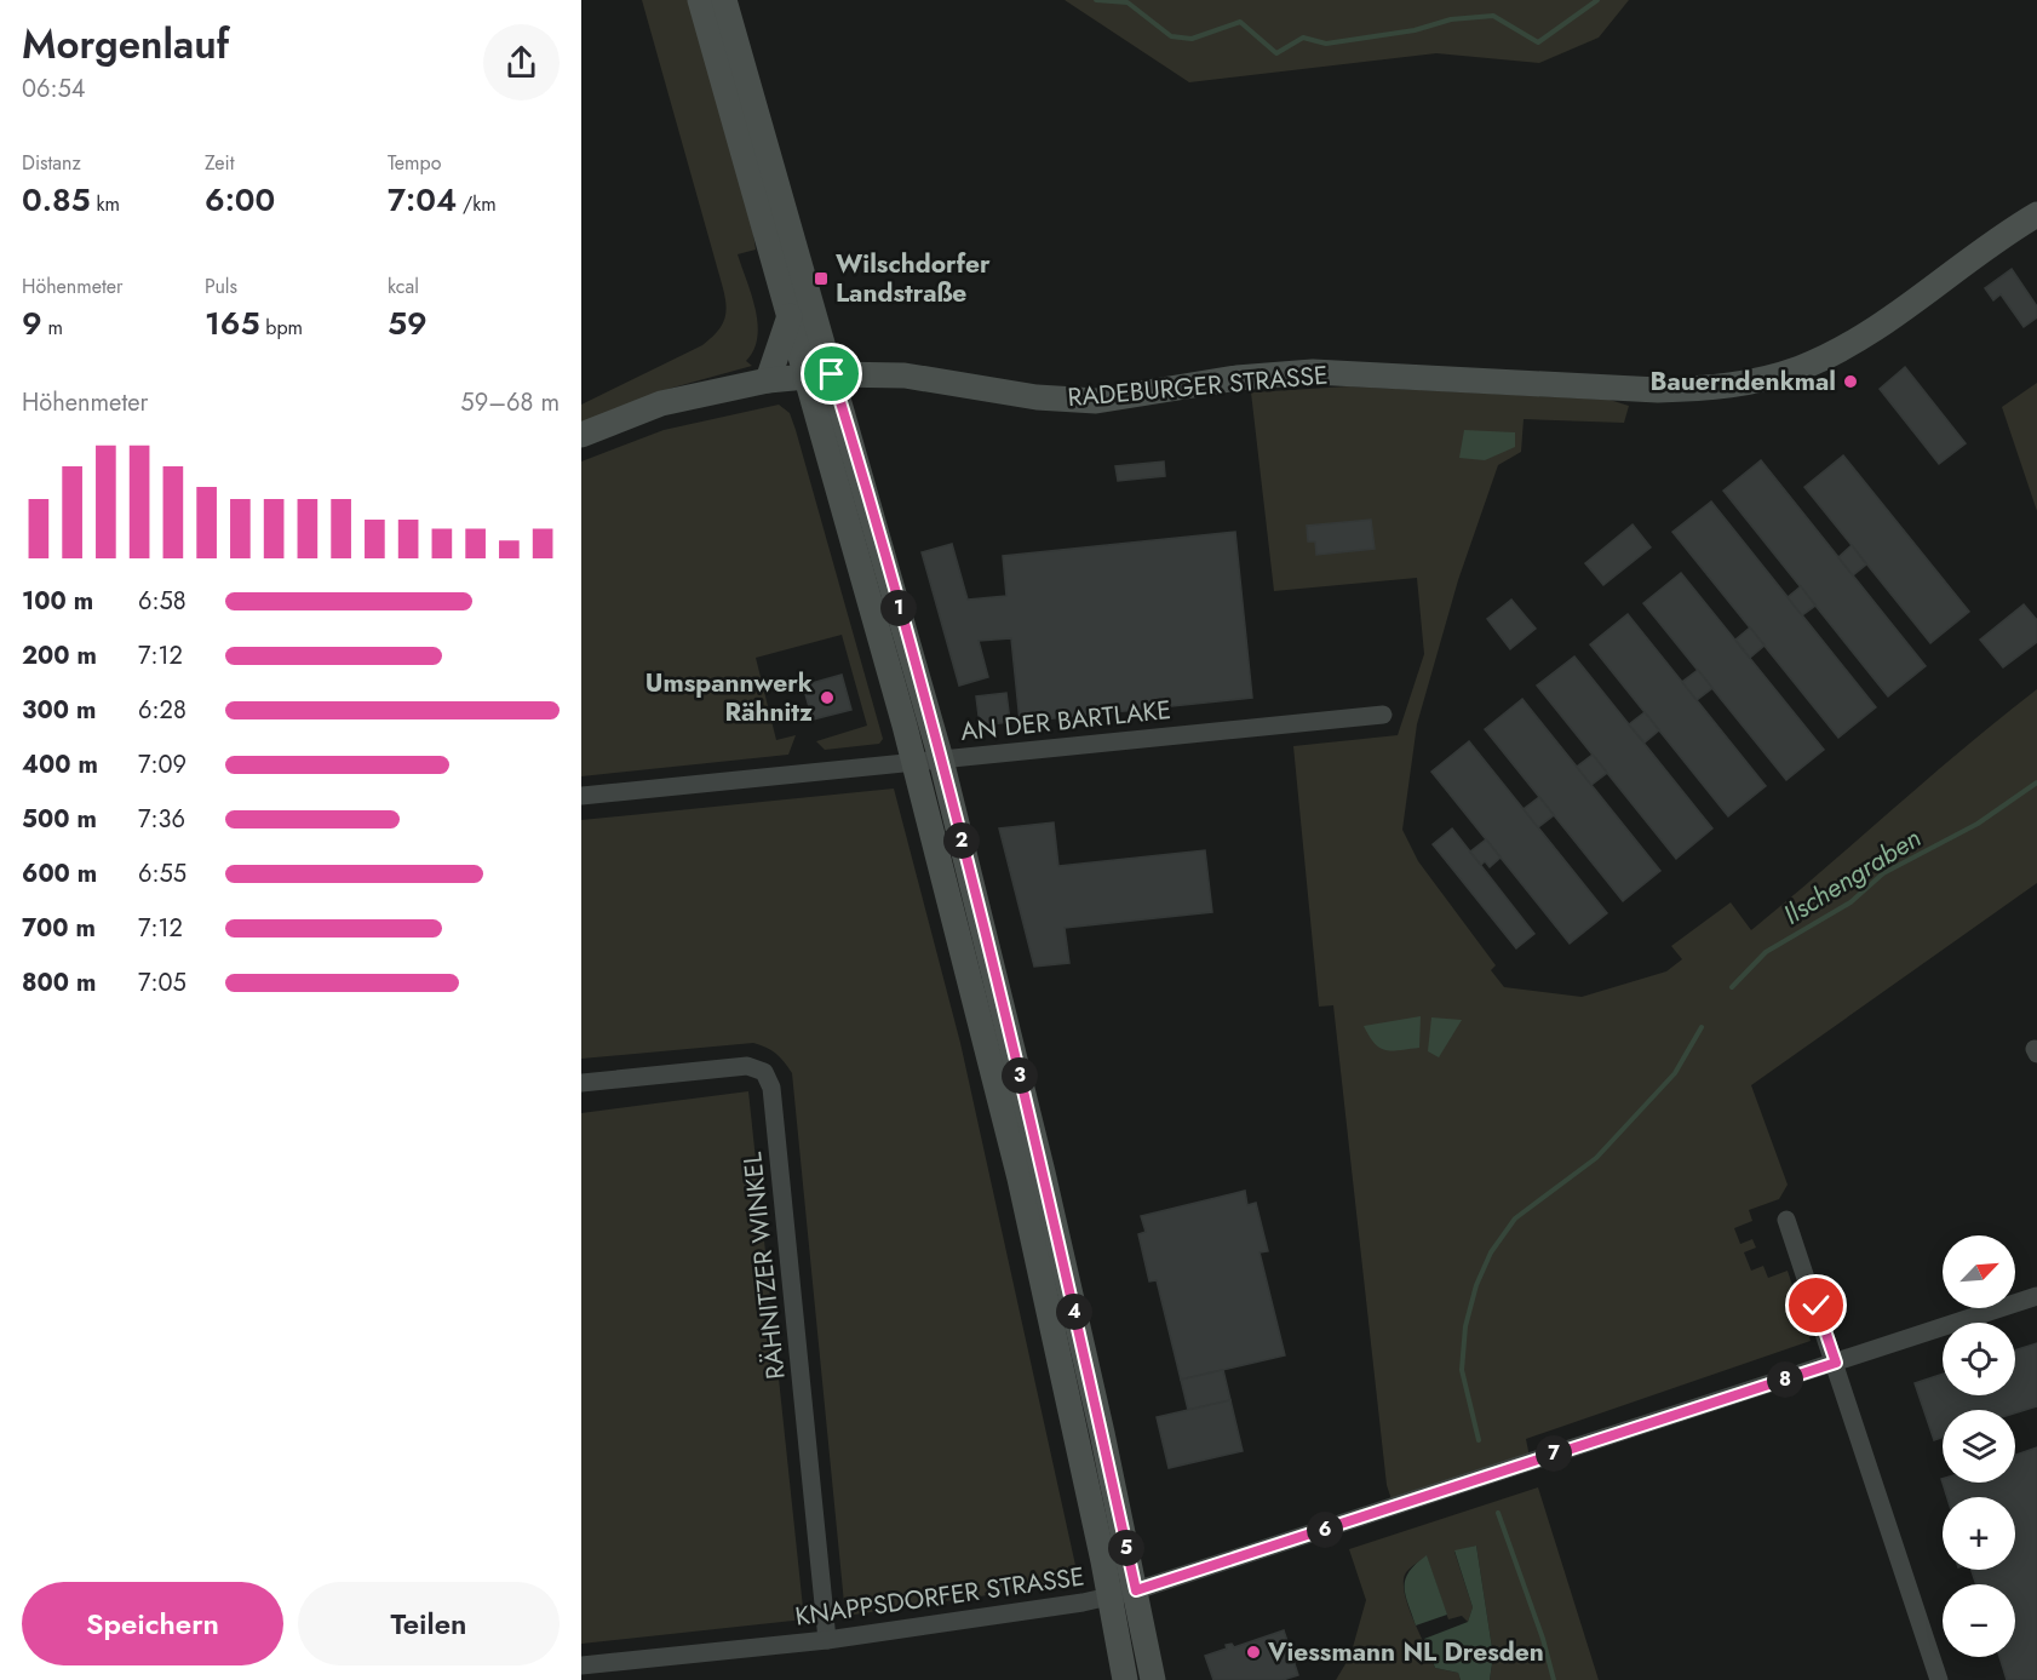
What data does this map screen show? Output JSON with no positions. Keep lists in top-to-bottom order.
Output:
{
  "streets": {
    "main road": ["RADEBURGER STRASSE"],
    "street": ["AN DER BARTLAKE", "RÄHNITZER WINKEL", "KNAPPSDORFER STRASSE"]
  },
  "crossings": [
    ["RÄHNITZER WINKEL", "KNAPPSDORFER STRASSE"]
  ],
  "water": ["Ilschengraben"],
  "places": {
    "transit": ["Wilschdorfer Landstraße"],
    "other": ["Bauerndenkmal", "Umspannwerk Rähnitz", "Viessmann NL Dresden"]
  },
  "north": "top right",
  "page": {
    "heading": ["Morgenlauf", "06:54"],
    "stats": [
      ["Distanz", "0.85 km"],
      ["Zeit", "6:00"],
      ["Tempo", "7:04 /km"],
      ["Höhenmeter", "9 m"],
      ["Puls", "165 bpm"],
      ["kcal", "59"]
    ],
    "chart": ["Höhenmeter", "59–68 m"],
    "list": [
      {
        "name": "100 m",
        "note": "6:58"
      },
      {
        "name": "200 m",
        "note": "7:12"
      },
      {
        "name": "300 m",
        "note": "6:28"
      },
      {
        "name": "400 m",
        "note": "7:09"
      },
      {
        "name": "500 m",
        "note": "7:36"
      },
      {
        "name": "600 m",
        "note": "6:55"
      },
      {
        "name": "700 m",
        "note": "7:12"
      },
      {
        "name": "800 m",
        "note": "7:05"
      }
    ],
    "pins": [
      "1",
      "2",
      "3",
      "4",
      "8",
      "7",
      "6",
      "5"
    ],
    "map_buttons": ["+", "−"],
    "buttons": ["Speichern", "Teilen"]
  }
}
